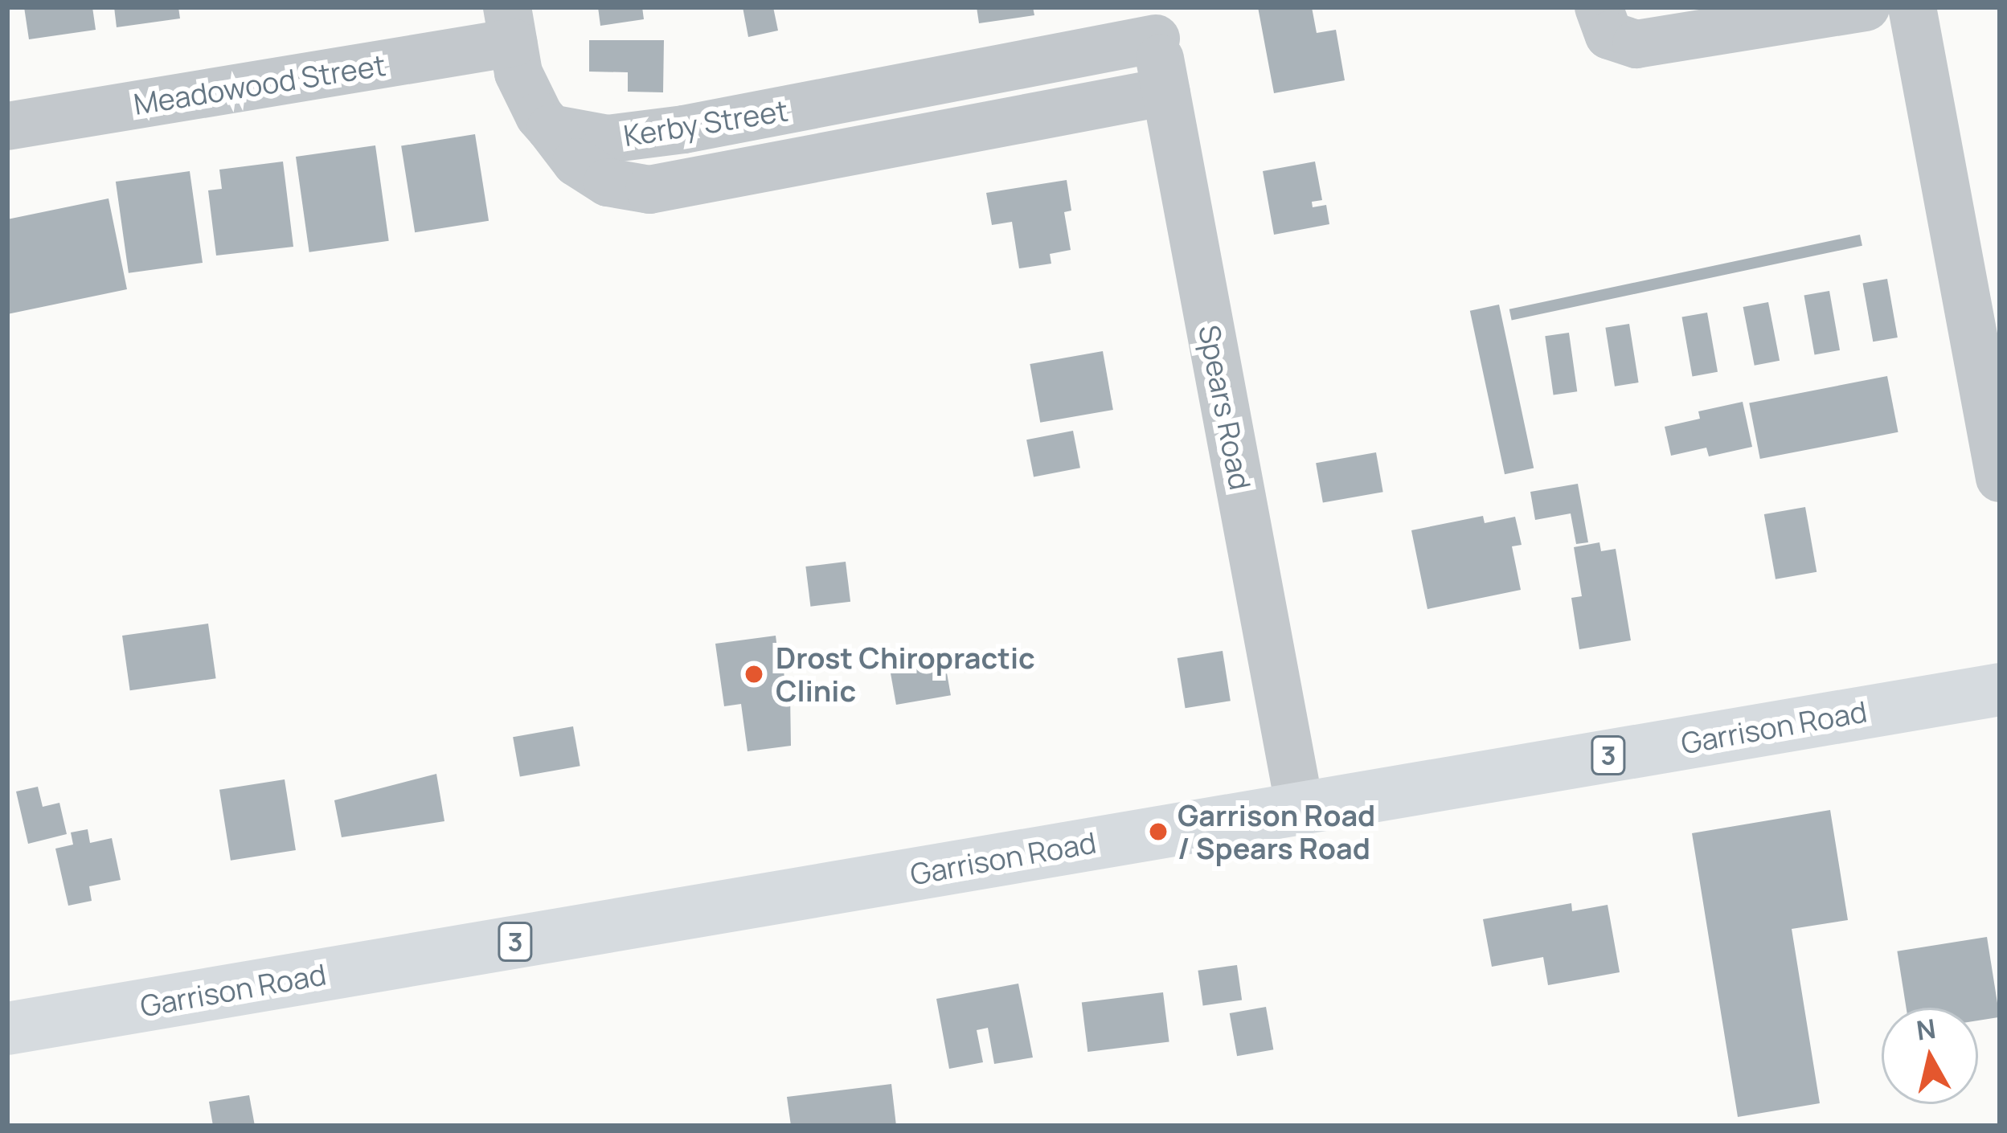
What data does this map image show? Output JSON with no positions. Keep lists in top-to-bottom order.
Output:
{
  "streets": {
    "main road": ["Garrison Road", "3"],
    "street": ["Meadowood Street", "Kerby Street", "Spears Road"]
  },
  "crossings": [
    ["Kerby Street", "Spears Road"],
    ["Spears Road", "Garrison Road"]
  ],
  "places": ["Drost Chiropractic Clinic", "Garrison Road / Spears Road"],
  "north": "top"
}
